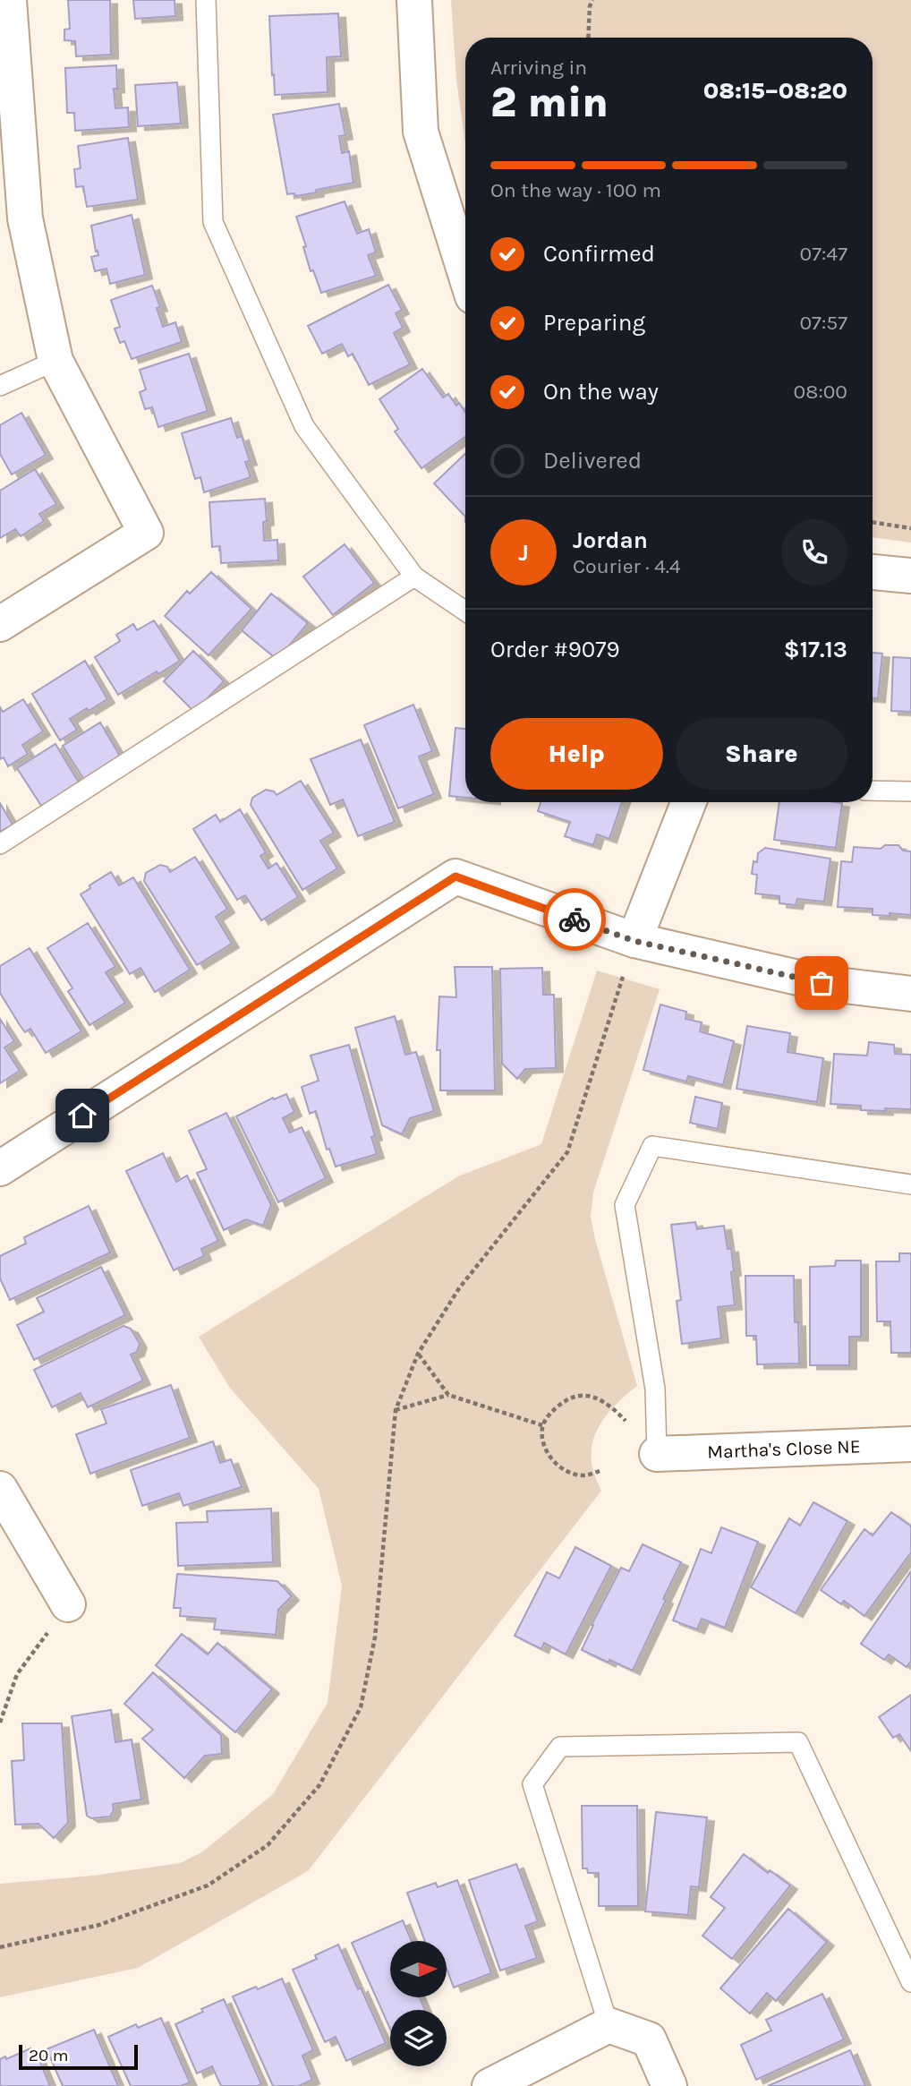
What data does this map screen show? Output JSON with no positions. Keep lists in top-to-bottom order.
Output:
{
  "streets": {
    "street": ["Martha's Close NE"]
  },
  "scale_bar": "20 m",
  "north": "right",
  "page": {
    "heading": ["2 min", "Arriving in", "08:15–08:20"],
    "panel": [
      "Jordan",
      "Courier · 4.4",
      "Order #9079",
      "$17.13"
    ],
    "bar": "On the way · 100 m",
    "list": [
      ["Confirmed", "07:47"],
      ["Preparing", "07:57"],
      ["On the way", "08:00"],
      "Delivered"
    ],
    "round": "J",
    "buttons": ["Help", "Share"],
    "scale": "20 m"
  }
}
